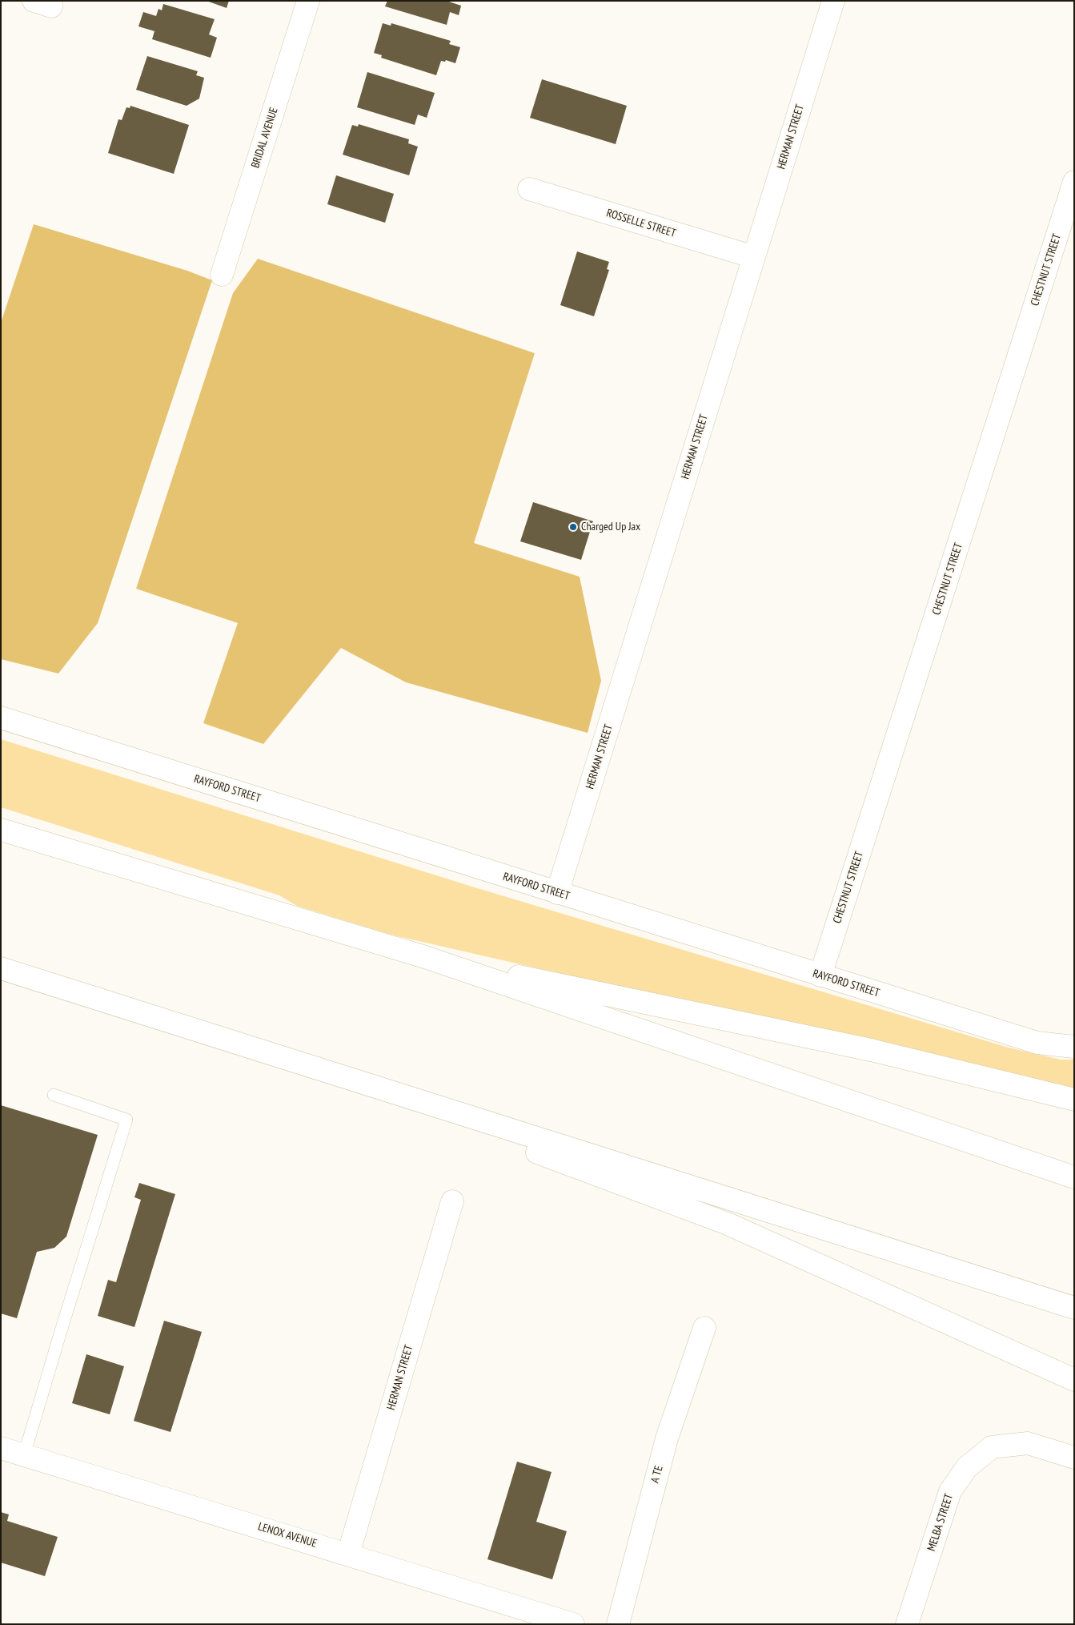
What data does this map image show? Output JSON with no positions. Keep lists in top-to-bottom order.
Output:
{
  "streets": {
    "main road": [
      "HERMAN STREET",
      "BRIDAL AVENUE",
      "ROSSELLE STREET",
      "CHESTNUT STREET",
      "RAYFORD STREET",
      "A TE",
      "MELBA STREET",
      "LENOX AVENUE"
    ]
  },
  "crossings": [
    ["HERMAN STREET", "ROSSELLE STREET"],
    ["HERMAN STREET", "RAYFORD STREET"],
    ["HERMAN STREET", "LENOX AVENUE"],
    ["CHESTNUT STREET", "RAYFORD STREET"]
  ],
  "places": ["Charged Up Jax"]
}
